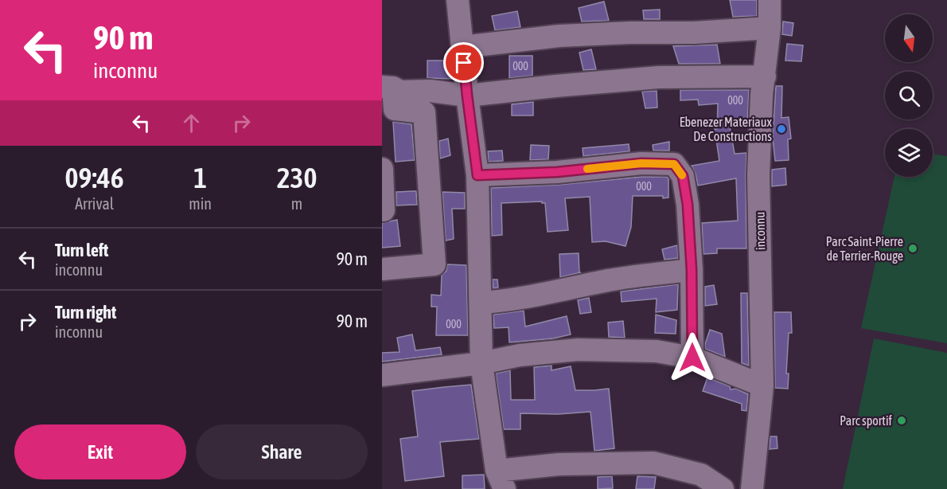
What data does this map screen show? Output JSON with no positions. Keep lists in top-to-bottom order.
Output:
{
  "streets": {
    "street": ["inconnu"]
  },
  "places": ["Ebenezer Materiaux De Constructions", "Parc Saint-Pierre de Terrier-Rouge", "Parc sportif"],
  "house_numbers": [
    "000",
    "000",
    "000",
    "000"
  ],
  "north": "bottom",
  "page": {
    "turn": ["90 m", "inconnu"],
    "eta": [
      "09:46",
      "Arrival",
      "1",
      "min",
      "230",
      "m"
    ],
    "list": [
      {
        "name": "Turn left",
        "note": "inconnu",
        "value": "90 m"
      },
      {
        "name": "Turn right",
        "note": "inconnu",
        "value": "90 m"
      }
    ],
    "buttons": ["Exit", "Share"]
  }
}
